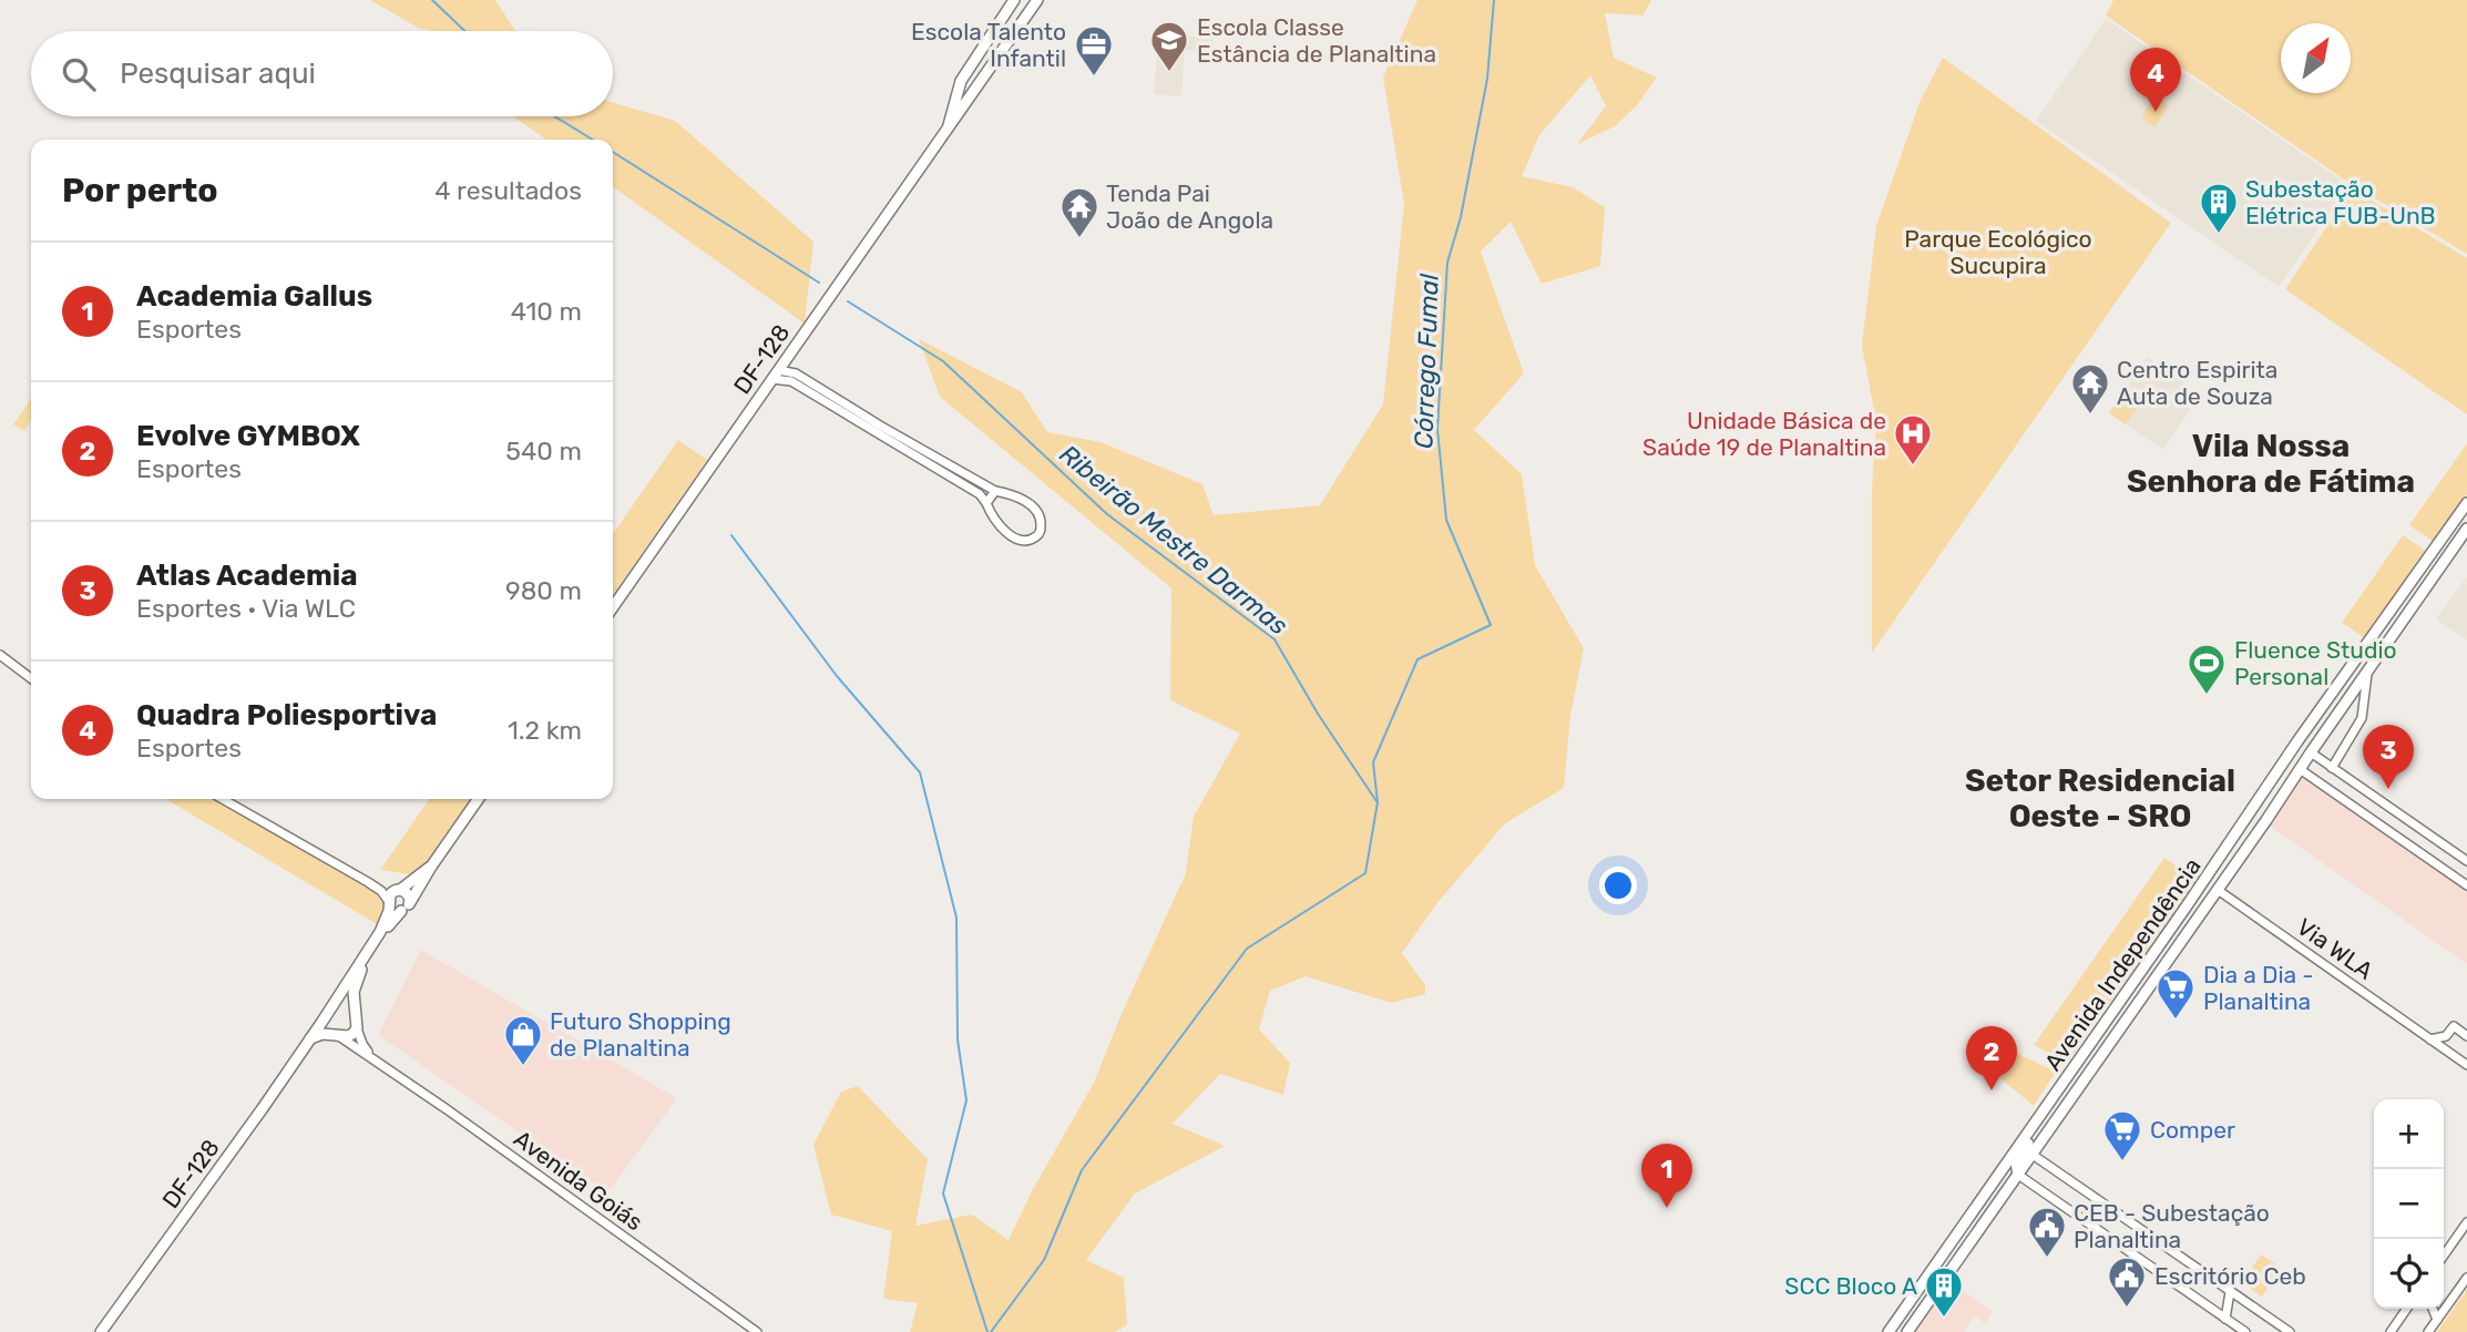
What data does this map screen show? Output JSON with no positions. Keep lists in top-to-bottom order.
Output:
{
  "streets": {
    "main road": ["DF-128", "Avenida Independência"],
    "street": ["Via WLA", "Avenida Goiás"]
  },
  "crossings": [
    ["DF-128", "Avenida Goiás"],
    ["Via WLA", "Avenida Independência"]
  ],
  "districts": ["Vila Nossa Senhora de Fátima", "Setor Residencial Oeste - SRO"],
  "water": ["Córrego Fumal", "Ribeirão Mestre Darmas"],
  "parks": ["Parque Ecológico Sucupira"],
  "places": {
    "school or university": ["Escola Classe Estância de Planaltina"],
    "office": ["Escola Talento Infantil"],
    "building": ["Subestação Elétrica FUB-UnB", "SCC Bloco A"],
    "temple": ["Tenda Pai João de Angola", "Centro Espirita Auta de Souza"],
    "hospital": ["Unidade Básica de Saúde 19 de Planaltina"],
    "sports": ["Fluence Studio Personal"],
    "supermarket": ["Dia a Dia - Planaltina", "Comper"],
    "shop": ["Futuro Shopping de Planaltina"],
    "public building": ["CEB - Subestação Planaltina", "Escritório Ceb"]
  },
  "north": "top right",
  "page": {
    "search": "Pesquisar aqui",
    "pins": [
      "4",
      "3",
      "2",
      "1"
    ],
    "heading": ["Por perto", "4 resultados"],
    "list": [
      {
        "mark": "1",
        "name": "Academia Gallus",
        "note": "Esportes",
        "value": "410 m"
      },
      {
        "mark": "2",
        "name": "Evolve GYMBOX",
        "note": "Esportes",
        "value": "540 m"
      },
      {
        "mark": "3",
        "name": "Atlas Academia",
        "note": "Esportes · Via WLC",
        "value": "980 m"
      },
      {
        "mark": "4",
        "name": "Quadra Poliesportiva",
        "note": "Esportes",
        "value": "1.2 km"
      }
    ],
    "map_buttons": ["+", "−"]
  }
}
